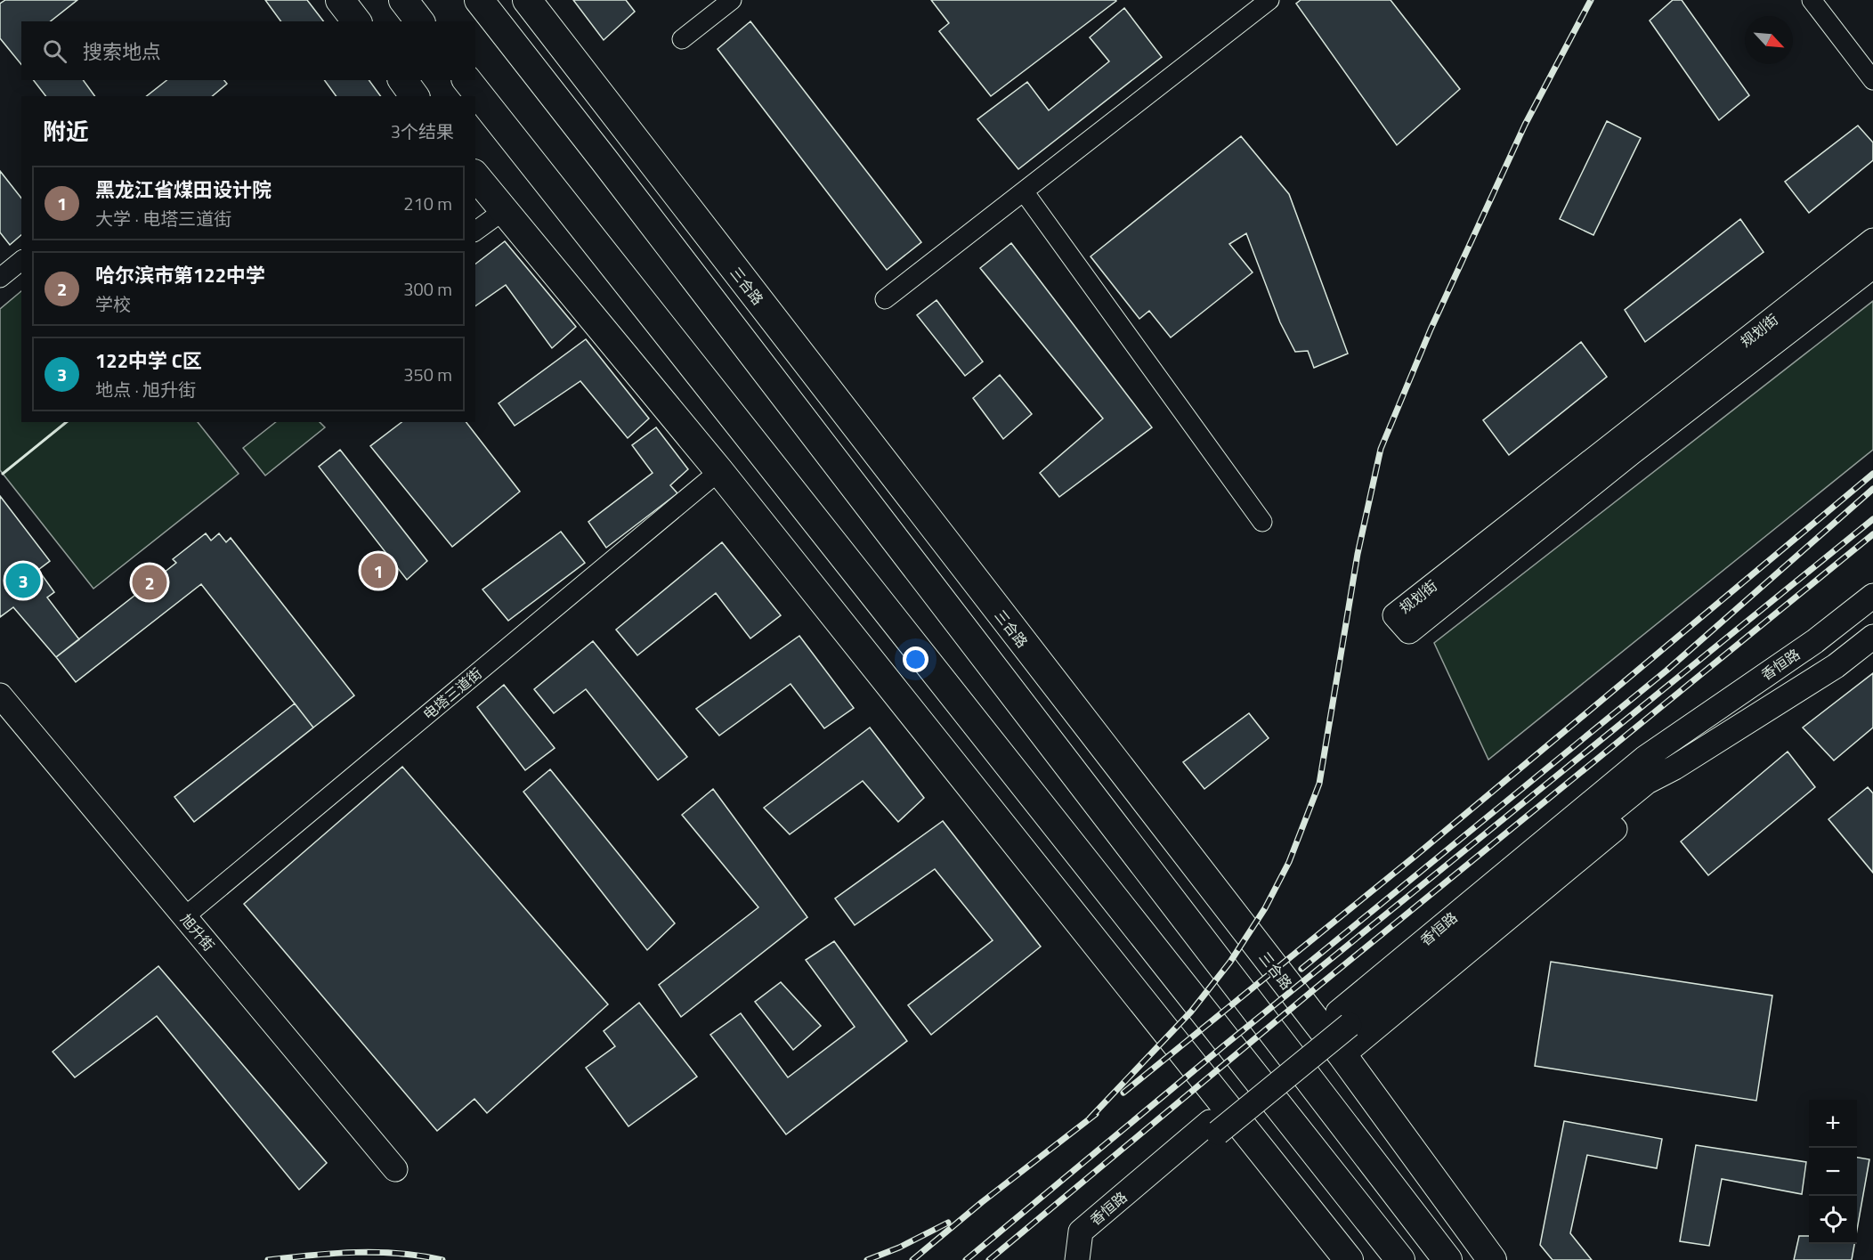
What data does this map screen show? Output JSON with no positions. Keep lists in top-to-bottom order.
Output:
{
  "streets": {
    "highway": ["三合路"],
    "main road": ["规划街", "香恒路", "旭升街"],
    "street": ["电塔三道街"]
  },
  "crossings": [
    ["电塔三道街", "旭升街"]
  ],
  "north": "bottom right",
  "page": {
    "search": "搜索地点",
    "heading": ["附近", "3个结果"],
    "list": [
      {
        "mark": "1",
        "name": "黑龙江省煤田设计院",
        "note": "大学 · 电塔三道街",
        "value": "210 m"
      },
      {
        "mark": "2",
        "name": "哈尔滨市第122中学",
        "note": "学校",
        "value": "300 m"
      },
      {
        "mark": "3",
        "name": "122中学 C区",
        "note": "地点 · 旭升街",
        "value": "350 m"
      }
    ],
    "pins": ["1", "3", "2"],
    "map_buttons": ["+", "−"]
  }
}
